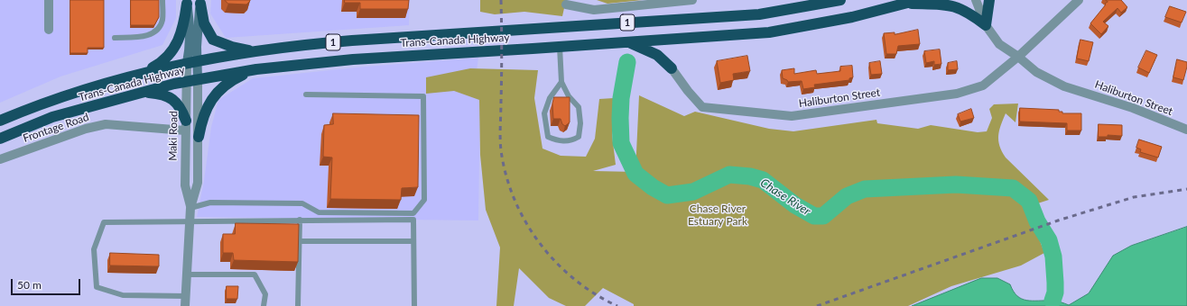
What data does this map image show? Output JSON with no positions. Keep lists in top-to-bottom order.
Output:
{
  "streets": {
    "highway": ["1", "Trans-Canada Highway"],
    "street": ["Haliburton Street", "Frontage Road", "Maki Road"]
  },
  "crossings": [
    ["Trans-Canada Highway", "Haliburton Street"],
    ["Trans-Canada Highway", "Maki Road"],
    ["Frontage Road", "Maki Road"]
  ],
  "water": ["Chase River"],
  "parks": ["Chase River Estuary Park"],
  "scale_bar": "50 m"
}
